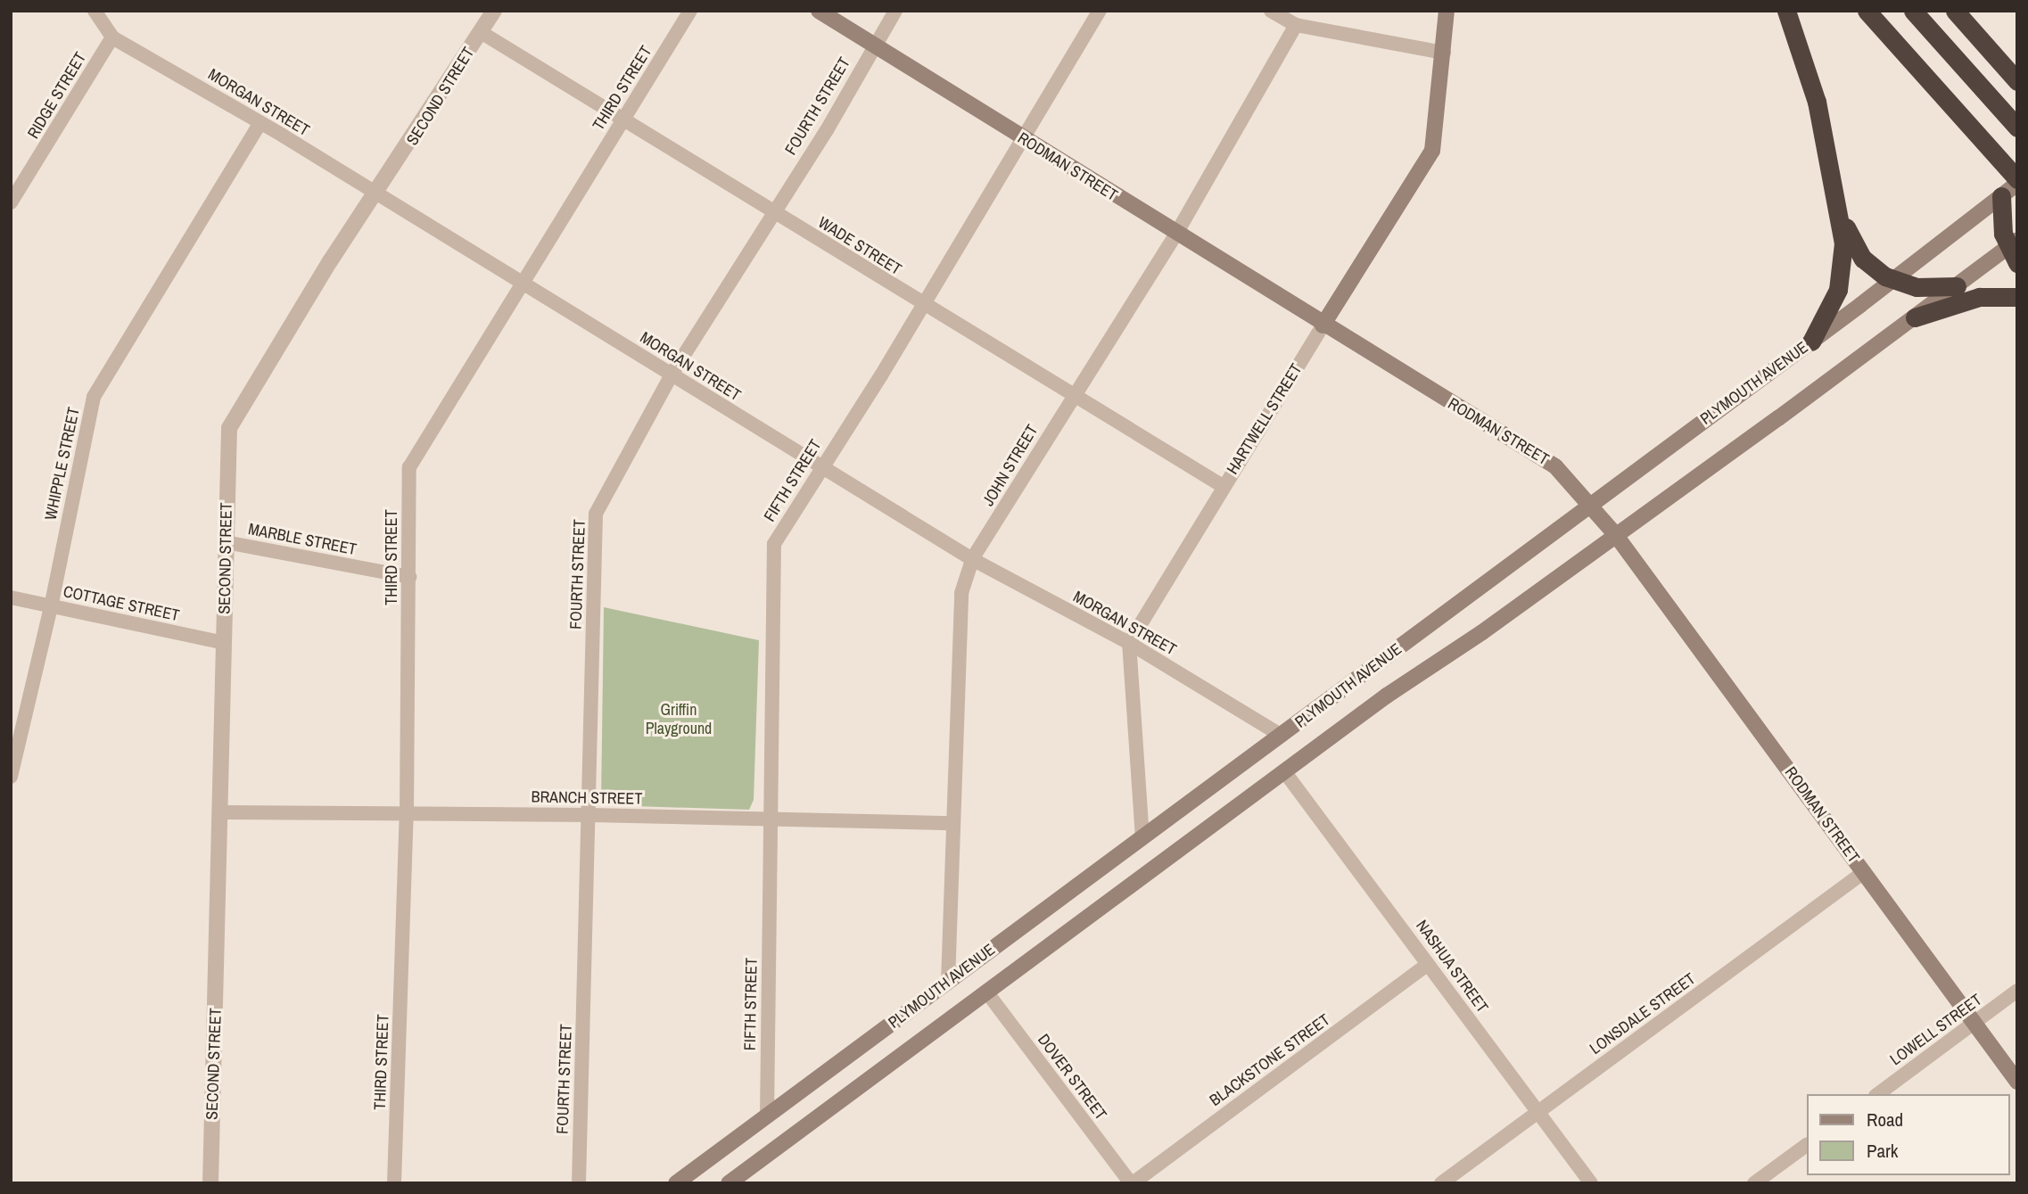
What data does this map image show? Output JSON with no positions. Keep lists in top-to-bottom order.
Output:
{
  "streets": {
    "main road": ["RODMAN STREET", "PLYMOUTH AVENUE", "HARTWELL STREET"],
    "street": [
      "THIRD STREET",
      "RIDGE STREET",
      "SECOND STREET",
      "MORGAN STREET",
      "FOURTH STREET",
      "WADE STREET",
      "WHIPPLE STREET",
      "JOHN STREET",
      "FIFTH STREET",
      "MARBLE STREET",
      "COTTAGE STREET",
      "BRANCH STREET",
      "NASHUA STREET",
      "LONSDALE STREET",
      "LOWELL STREET",
      "BLACKSTONE STREET",
      "DOVER STREET"
    ]
  },
  "crossings": [
    ["THIRD STREET", "MORGAN STREET"],
    ["THIRD STREET", "WADE STREET"],
    ["THIRD STREET", "MARBLE STREET"],
    ["THIRD STREET", "BRANCH STREET"],
    ["RIDGE STREET", "MORGAN STREET"],
    ["SECOND STREET", "MORGAN STREET"],
    ["SECOND STREET", "WADE STREET"],
    ["SECOND STREET", "MARBLE STREET"],
    ["SECOND STREET", "COTTAGE STREET"],
    ["SECOND STREET", "BRANCH STREET"],
    ["MORGAN STREET", "FOURTH STREET"],
    ["MORGAN STREET", "PLYMOUTH AVENUE"],
    ["MORGAN STREET", "HARTWELL STREET"],
    ["MORGAN STREET", "WHIPPLE STREET"],
    ["MORGAN STREET", "JOHN STREET"],
    ["MORGAN STREET", "FIFTH STREET"],
    ["FOURTH STREET", "RODMAN STREET"],
    ["FOURTH STREET", "WADE STREET"],
    ["FOURTH STREET", "BRANCH STREET"],
    ["RODMAN STREET", "PLYMOUTH AVENUE"],
    ["RODMAN STREET", "HARTWELL STREET"],
    ["RODMAN STREET", "JOHN STREET"],
    ["RODMAN STREET", "FIFTH STREET"],
    ["RODMAN STREET", "LONSDALE STREET"],
    ["RODMAN STREET", "LOWELL STREET"],
    ["WADE STREET", "HARTWELL STREET"],
    ["WADE STREET", "JOHN STREET"],
    ["WADE STREET", "FIFTH STREET"],
    ["PLYMOUTH AVENUE", "JOHN STREET"],
    ["PLYMOUTH AVENUE", "FIFTH STREET"],
    ["PLYMOUTH AVENUE", "NASHUA STREET"],
    ["PLYMOUTH AVENUE", "DOVER STREET"],
    ["WHIPPLE STREET", "COTTAGE STREET"],
    ["JOHN STREET", "BRANCH STREET"],
    ["FIFTH STREET", "BRANCH STREET"],
    ["NASHUA STREET", "LONSDALE STREET"],
    ["NASHUA STREET", "BLACKSTONE STREET"],
    ["BLACKSTONE STREET", "DOVER STREET"]
  ],
  "parks": ["Griffin Playground"],
  "legend": ["Road", "Park"]
}
